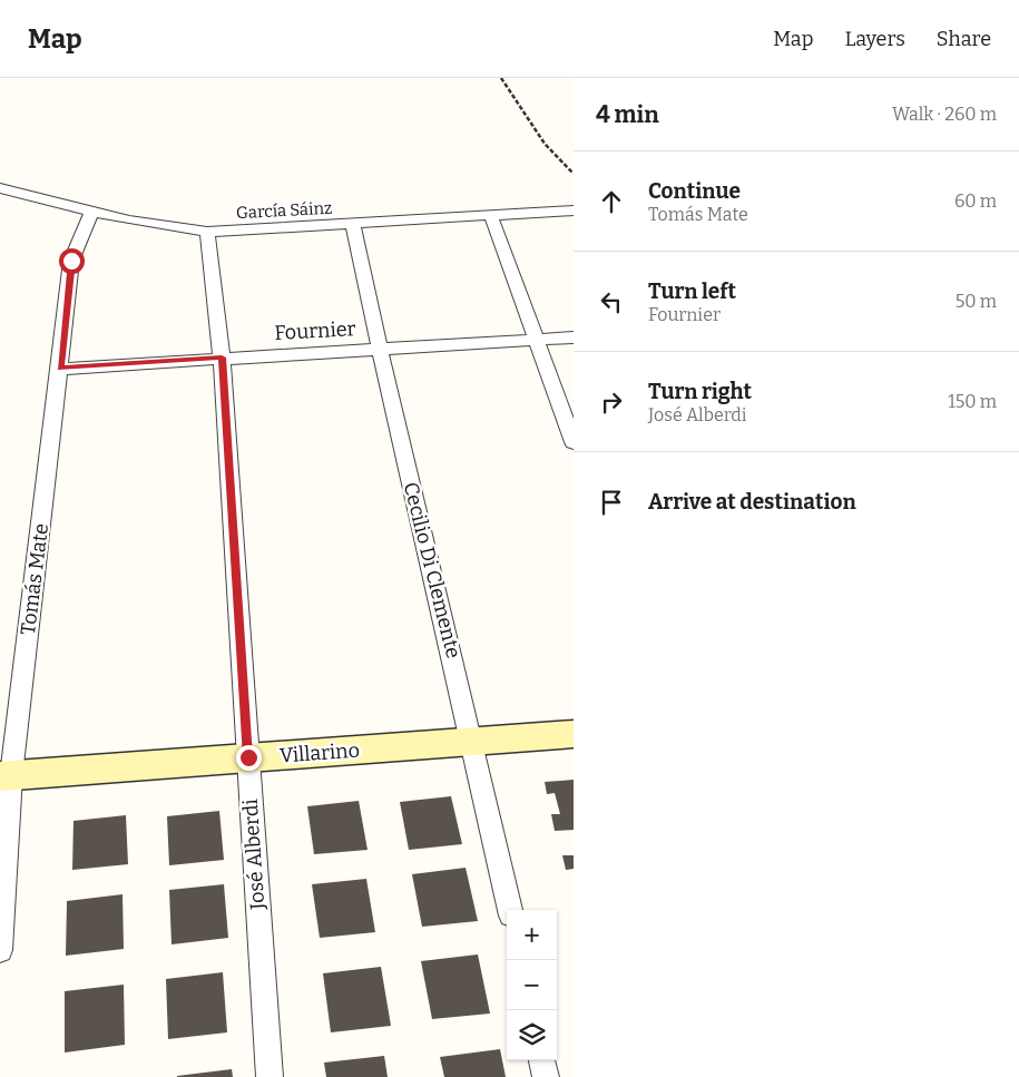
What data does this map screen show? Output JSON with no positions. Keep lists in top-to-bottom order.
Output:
{
  "streets": {
    "street": [
      "García Sáinz",
      "Fournier",
      "Cecilio Di Clemente",
      "Tomás Mate",
      "Villarino",
      "José Alberdi"
    ]
  },
  "crossings": [
    ["García Sáinz", "Cecilio Di Clemente"],
    ["García Sáinz", "Tomás Mate"],
    ["García Sáinz", "José Alberdi"],
    ["Fournier", "Cecilio Di Clemente"],
    ["Fournier", "Tomás Mate"],
    ["Fournier", "José Alberdi"],
    ["Cecilio Di Clemente", "Villarino"],
    ["Tomás Mate", "Villarino"],
    ["Villarino", "José Alberdi"]
  ],
  "page": {
    "header": "Map",
    "nav": ["Map", "Layers", "Share"],
    "heading": ["4 min", "Walk · 260 m"],
    "list": [
      ["Continue", "Tomás Mate", "60 m"],
      ["Turn left", "Fournier", "50 m"],
      ["Turn right", "José Alberdi", "150 m"],
      "Arrive at destination"
    ],
    "map_buttons": ["+", "−"]
  }
}
